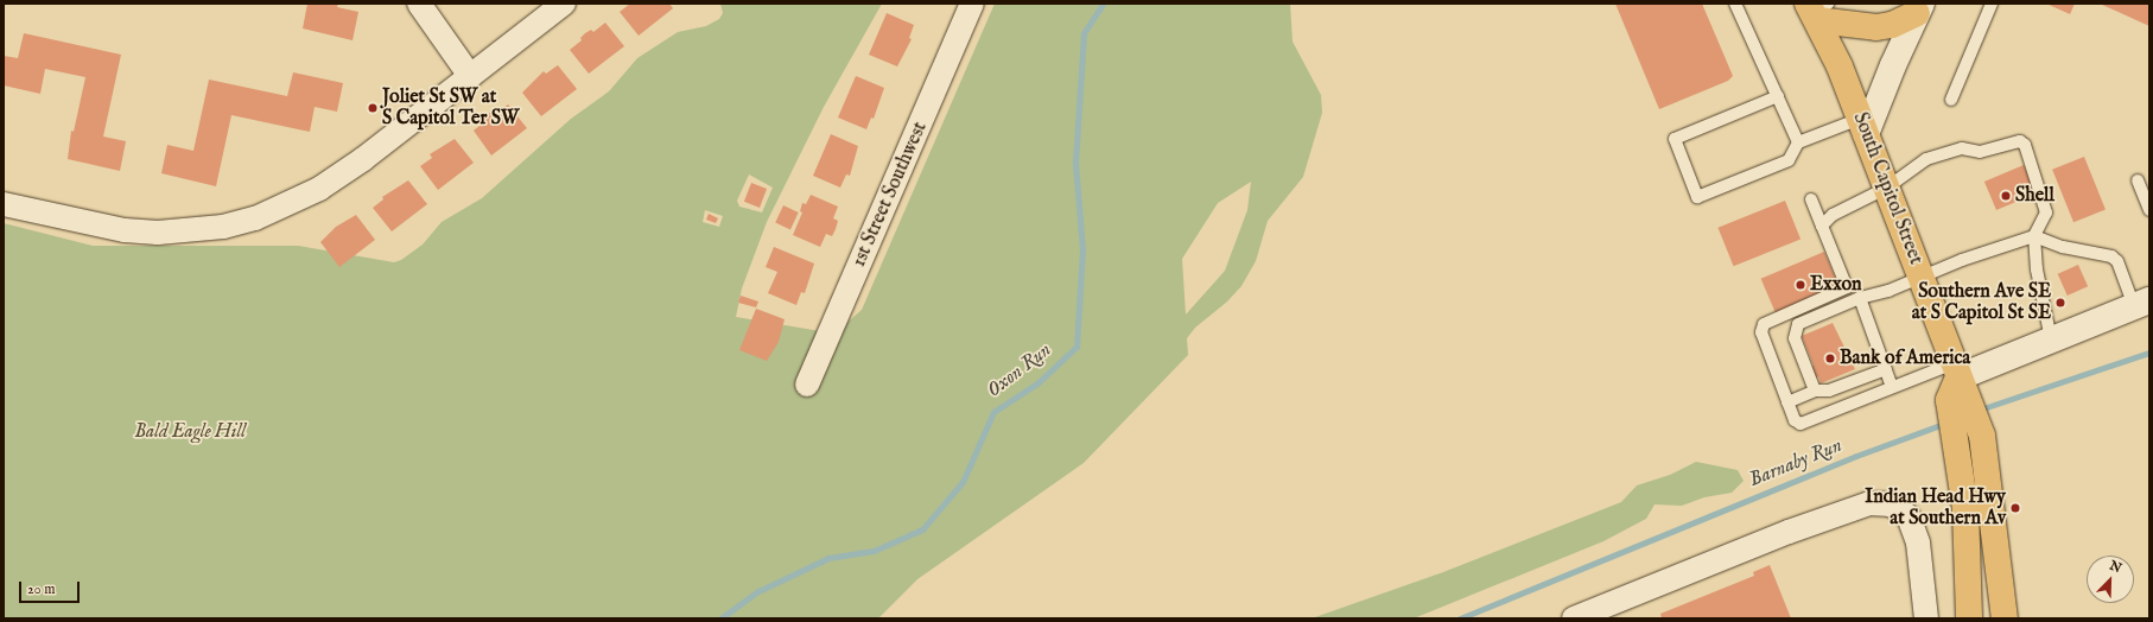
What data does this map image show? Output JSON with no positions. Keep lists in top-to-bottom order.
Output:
{
  "streets": {
    "main road": ["South Capitol Street"],
    "street": ["1st Street Southwest"]
  },
  "water": ["Oxon Run", "Barnaby Run"],
  "parks": ["Bald Eagle Hill"],
  "places": [
    "Joliet St SW at S Capitol Ter SW",
    "Shell",
    "Exxon",
    "Southern Ave SE at S Capitol St SE",
    "Bank of America",
    "Indian Head Hwy at Southern Av"
  ],
  "scale_bar": "20 m",
  "north": "top right"
}
